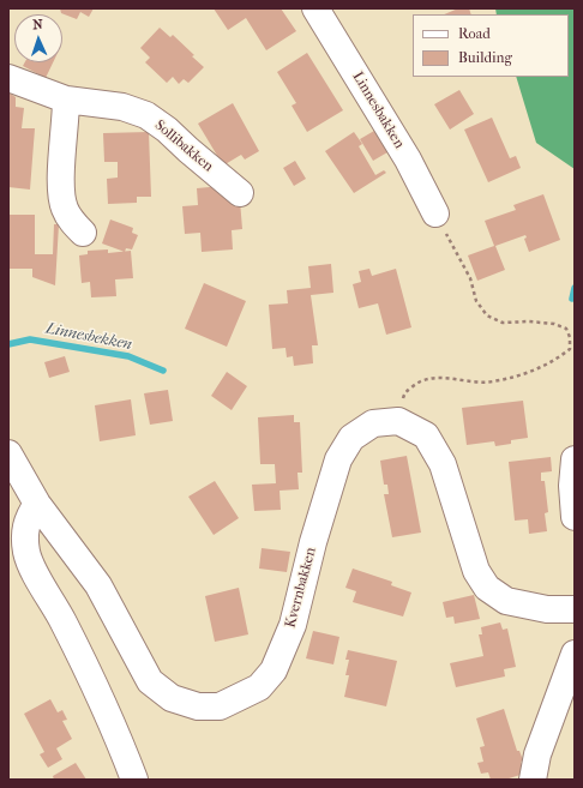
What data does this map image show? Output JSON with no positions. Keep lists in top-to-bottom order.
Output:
{
  "streets": {
    "street": ["Linnesbakken", "Sollibakken", "Kvernbakken"]
  },
  "water": ["Linnesbekken"],
  "legend": ["Road", "Building"],
  "north": "top"
}
